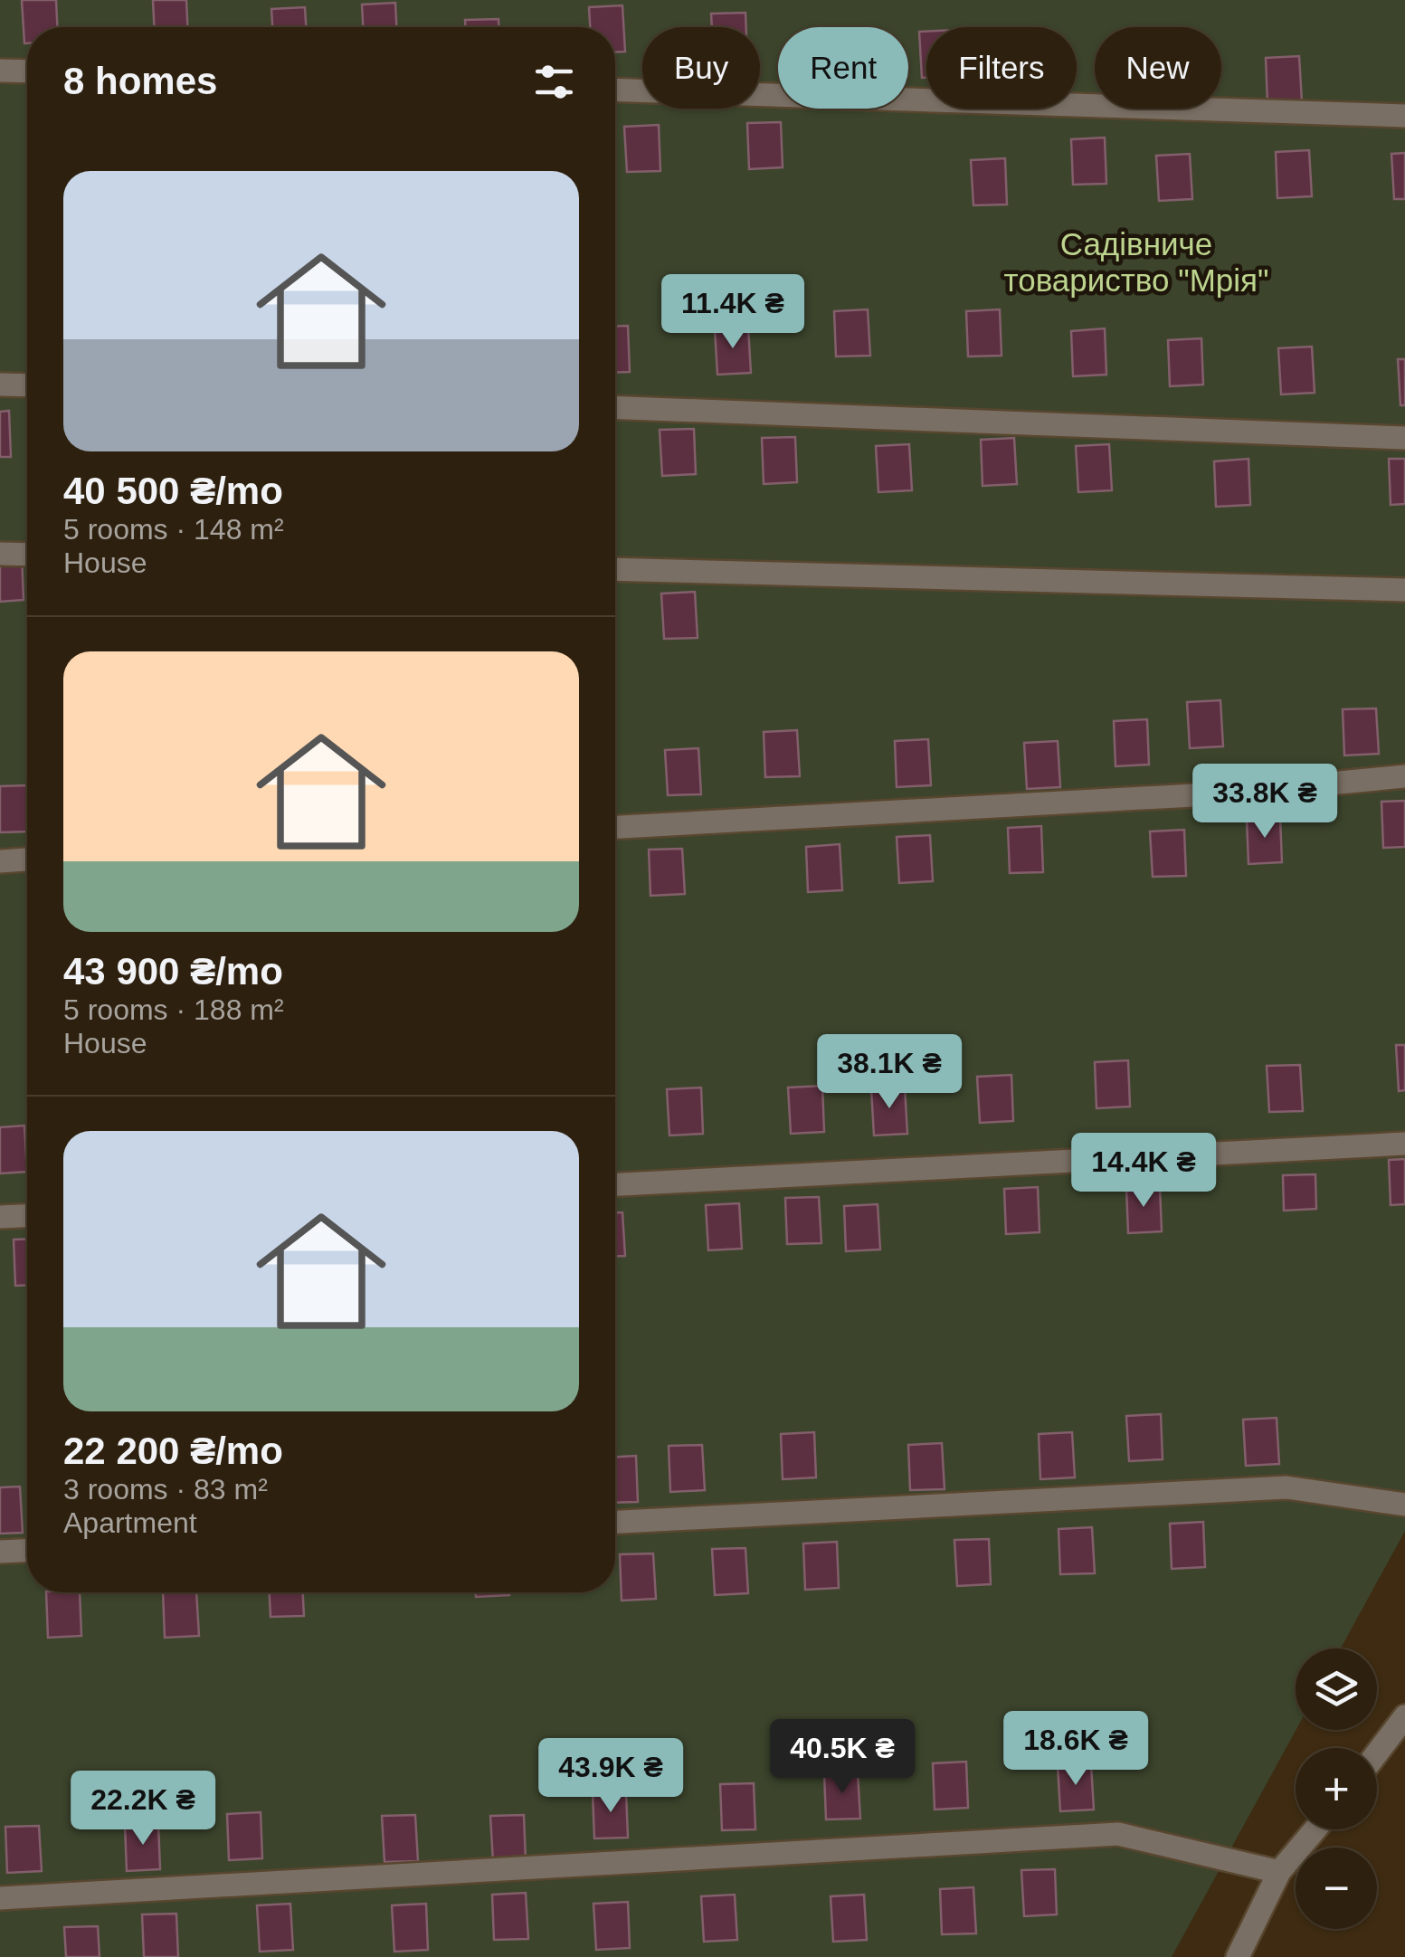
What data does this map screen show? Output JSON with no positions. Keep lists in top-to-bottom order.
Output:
{
  "parks": ["Садівниче товариство \"Мрія\""],
  "page": {
    "chip": [
      "Buy",
      "Rent",
      "Filters",
      "New"
    ],
    "heading": "8 homes",
    "list": [
      {
        "name": "40 500 ₴/mo",
        "note": "5 rooms · 148 m² · House"
      },
      {
        "name": "43 900 ₴/mo",
        "note": "5 rooms · 188 m² · House"
      },
      {
        "name": "22 200 ₴/mo",
        "note": "3 rooms · 83 m² · Apartment"
      }
    ],
    "price": [
      "11.4K ₴",
      "33.8K ₴",
      "38.1K ₴",
      "14.4K ₴",
      "18.6K ₴",
      "40.5K ₴",
      "43.9K ₴",
      "22.2K ₴"
    ],
    "map_buttons": ["+", "−"]
  }
}
